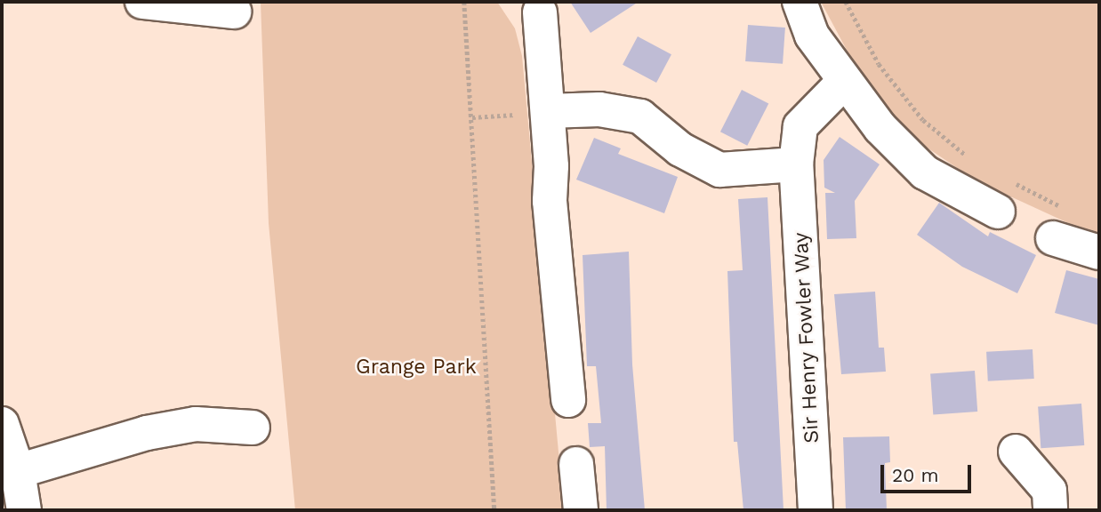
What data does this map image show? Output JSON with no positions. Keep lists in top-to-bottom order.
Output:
{
  "streets": {
    "street": ["Sir Henry Fowler Way"]
  },
  "parks": ["Grange Park"],
  "scale_bar": "20 m"
}
